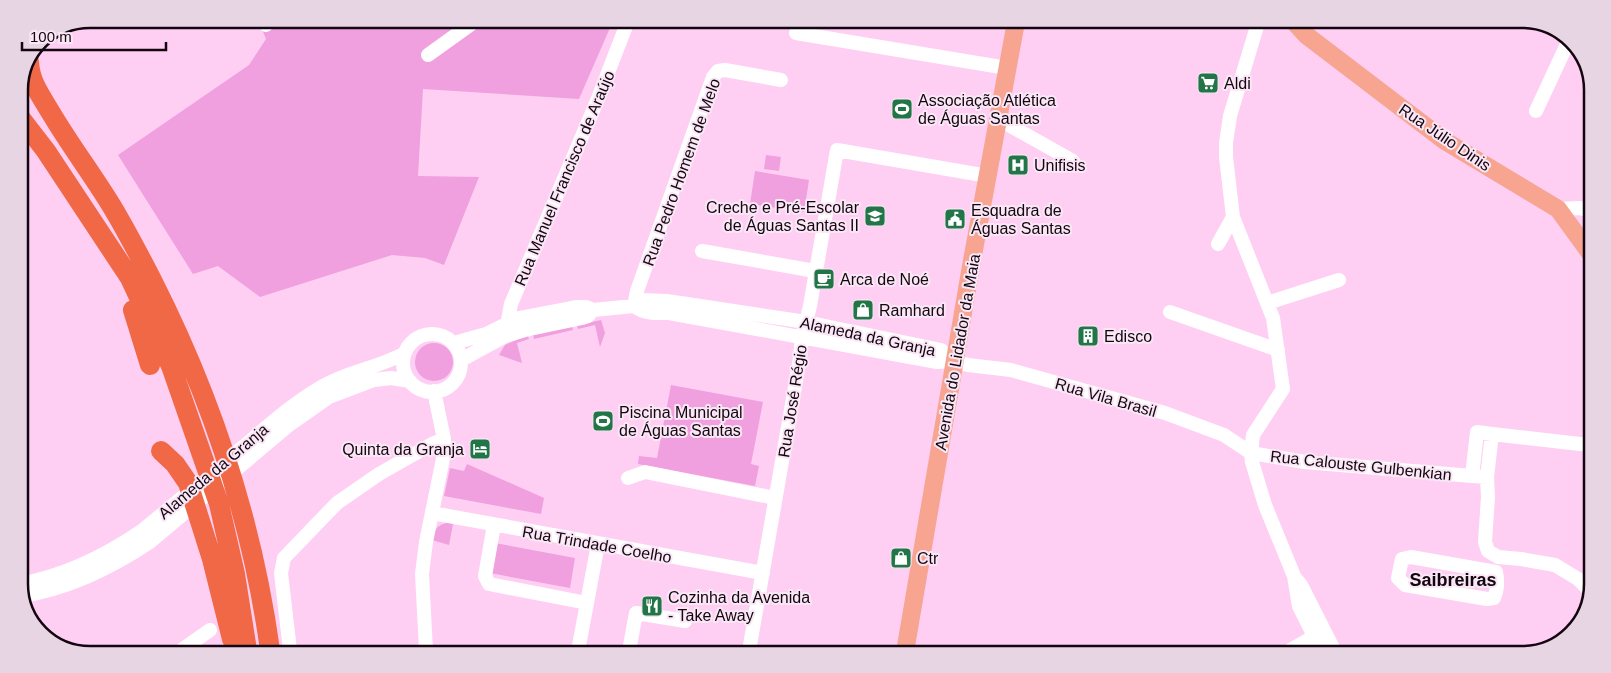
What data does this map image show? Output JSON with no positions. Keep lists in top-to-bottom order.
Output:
{
  "streets": {
    "main road": ["Rua Júlio Dinis", "Avenida do Lidador da Maia"],
    "street": [
      "Rua Pedro Homem de Melo",
      "Rua Manuel Francisco de Araújo",
      "Alameda da Granja",
      "Rua Vila Brasil",
      "Rua José Régio",
      "Rua Calouste Gulbenkian",
      "Rua Trindade Coelho"
    ]
  },
  "crossings": [
    ["Rua Pedro Homem de Melo", "Alameda da Granja"],
    ["Rua Manuel Francisco de Araújo", "Alameda da Granja"],
    ["Alameda da Granja", "Avenida do Lidador da Maia"],
    ["Alameda da Granja", "Rua Vila Brasil"],
    ["Alameda da Granja", "Rua José Régio"],
    ["Avenida do Lidador da Maia", "Rua Vila Brasil"],
    ["Avenida do Lidador da Maia", "Rua José Régio"],
    ["Rua Vila Brasil", "Rua Calouste Gulbenkian"],
    ["Rua José Régio", "Rua Trindade Coelho"]
  ],
  "districts": ["Saibreiras"],
  "places": {
    "supermarket": ["Aldi"],
    "sports": ["Associação Atlética de Águas Santas", "Piscina Municipal de Águas Santas"],
    "hospital": ["Unifisis"],
    "school or university": ["Creche e Pré-Escolar de Águas Santas II"],
    "public building": ["Esquadra de Águas Santas"],
    "cafe": ["Arca de Noé"],
    "shop": ["Ramhard", "Ctr"],
    "building": ["Edisco"],
    "hotel": ["Quinta da Granja"],
    "restaurant": ["Cozinha da Avenida - Take Away"]
  },
  "scale_bar": "100 m"
}
